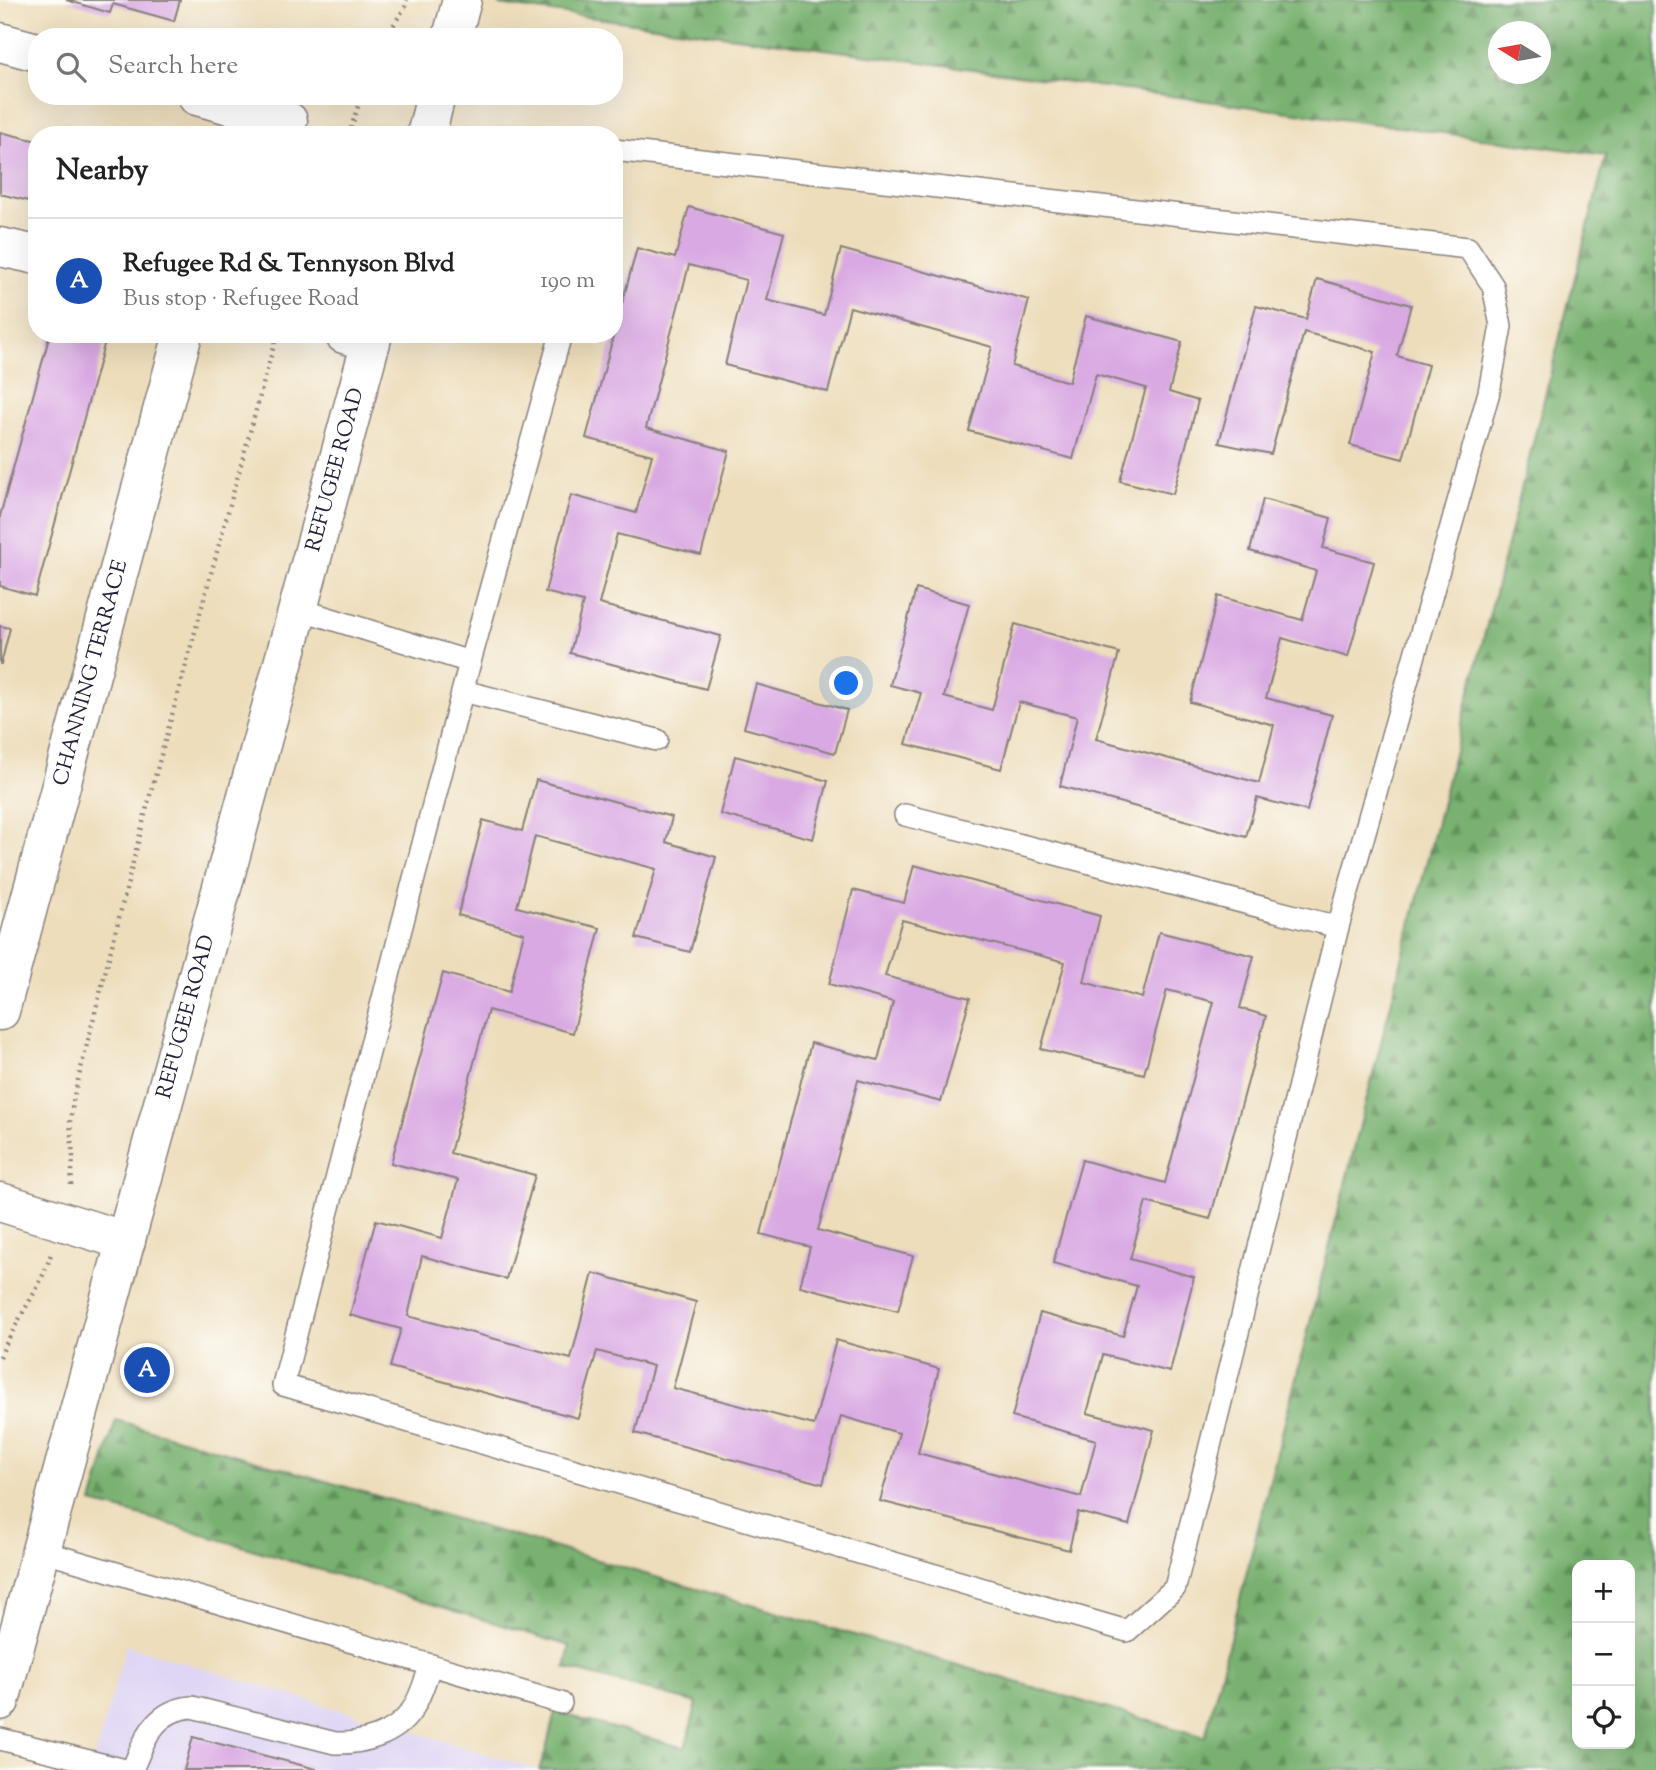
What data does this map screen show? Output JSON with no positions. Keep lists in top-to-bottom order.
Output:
{
  "streets": {
    "main road": ["REFUGEE ROAD", "CHANNING TERRACE"]
  },
  "north": "left",
  "page": {
    "search": "Search here",
    "heading": "Nearby",
    "list": [
      {
        "mark": "A",
        "name": "Refugee Rd & Tennyson Blvd",
        "note": "Bus stop · Refugee Road",
        "value": "190 m"
      }
    ],
    "pins": "A",
    "map_buttons": ["+", "−"]
  }
}
